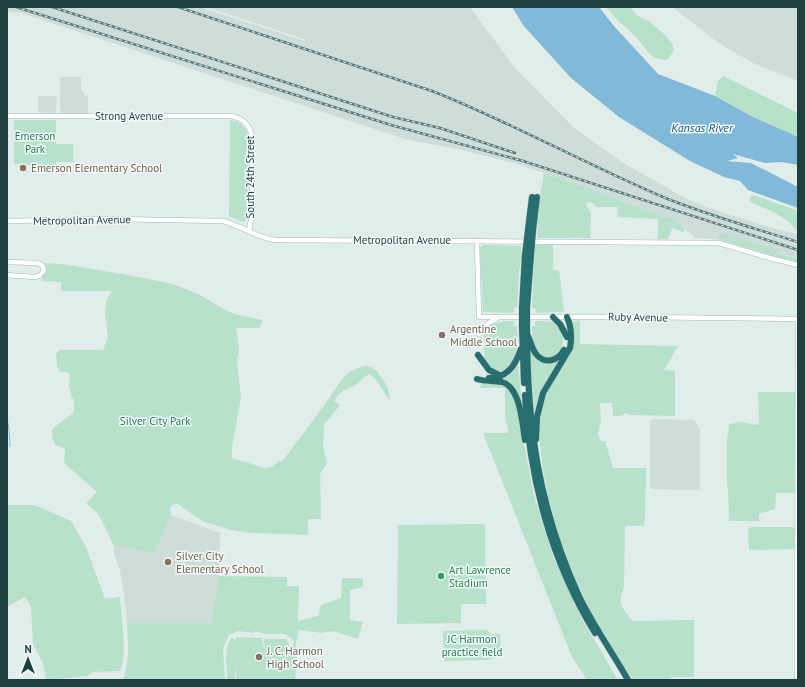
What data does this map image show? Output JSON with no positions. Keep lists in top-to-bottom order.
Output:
{
  "streets": {
    "street": [
      "Strong Avenue",
      "South 24th Street",
      "Metropolitan Avenue",
      "Ruby Avenue"
    ]
  },
  "crossings": [
    ["Strong Avenue", "South 24th Street"],
    ["South 24th Street", "Metropolitan Avenue"],
    ["Metropolitan Avenue", "Ruby Avenue"]
  ],
  "water": ["Kansas River"],
  "parks": ["Emerson Park", "Silver City Park", "JC Harmon practice field"],
  "places": [
    "Emerson Elementary School",
    "Argentine Middle School",
    "Silver City Elementary School",
    "Art Lawrence Stadium",
    "J. C. Harmon High School"
  ],
  "north": "top"
}
